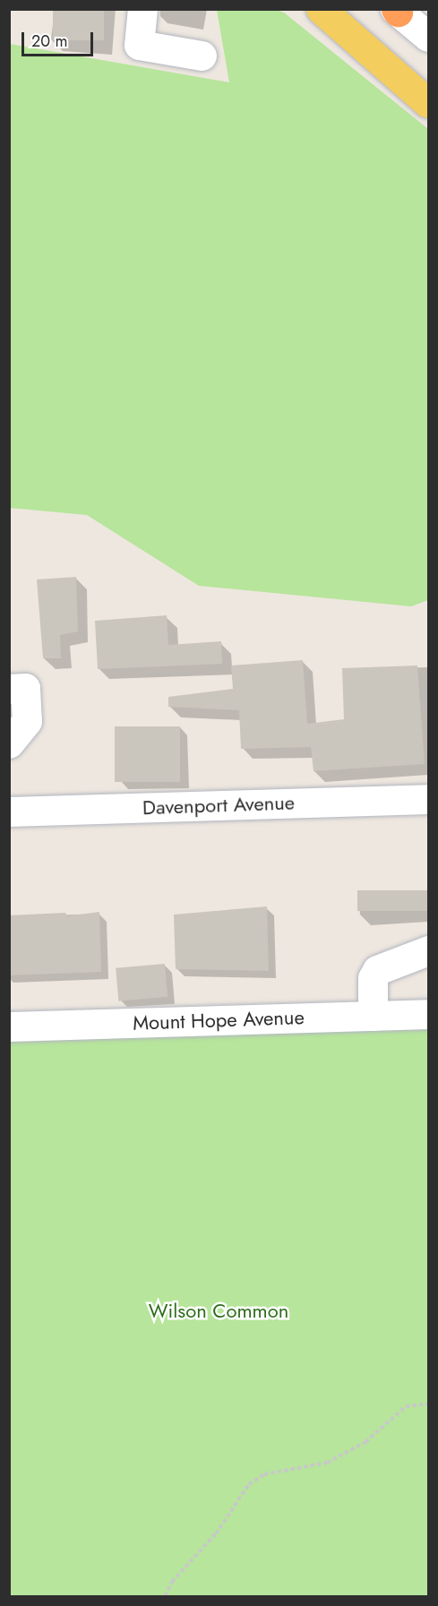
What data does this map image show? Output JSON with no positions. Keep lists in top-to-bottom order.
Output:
{
  "streets": {
    "street": ["Davenport Avenue", "Mount Hope Avenue"]
  },
  "parks": ["Wilson Common"],
  "scale_bar": "20 m"
}
